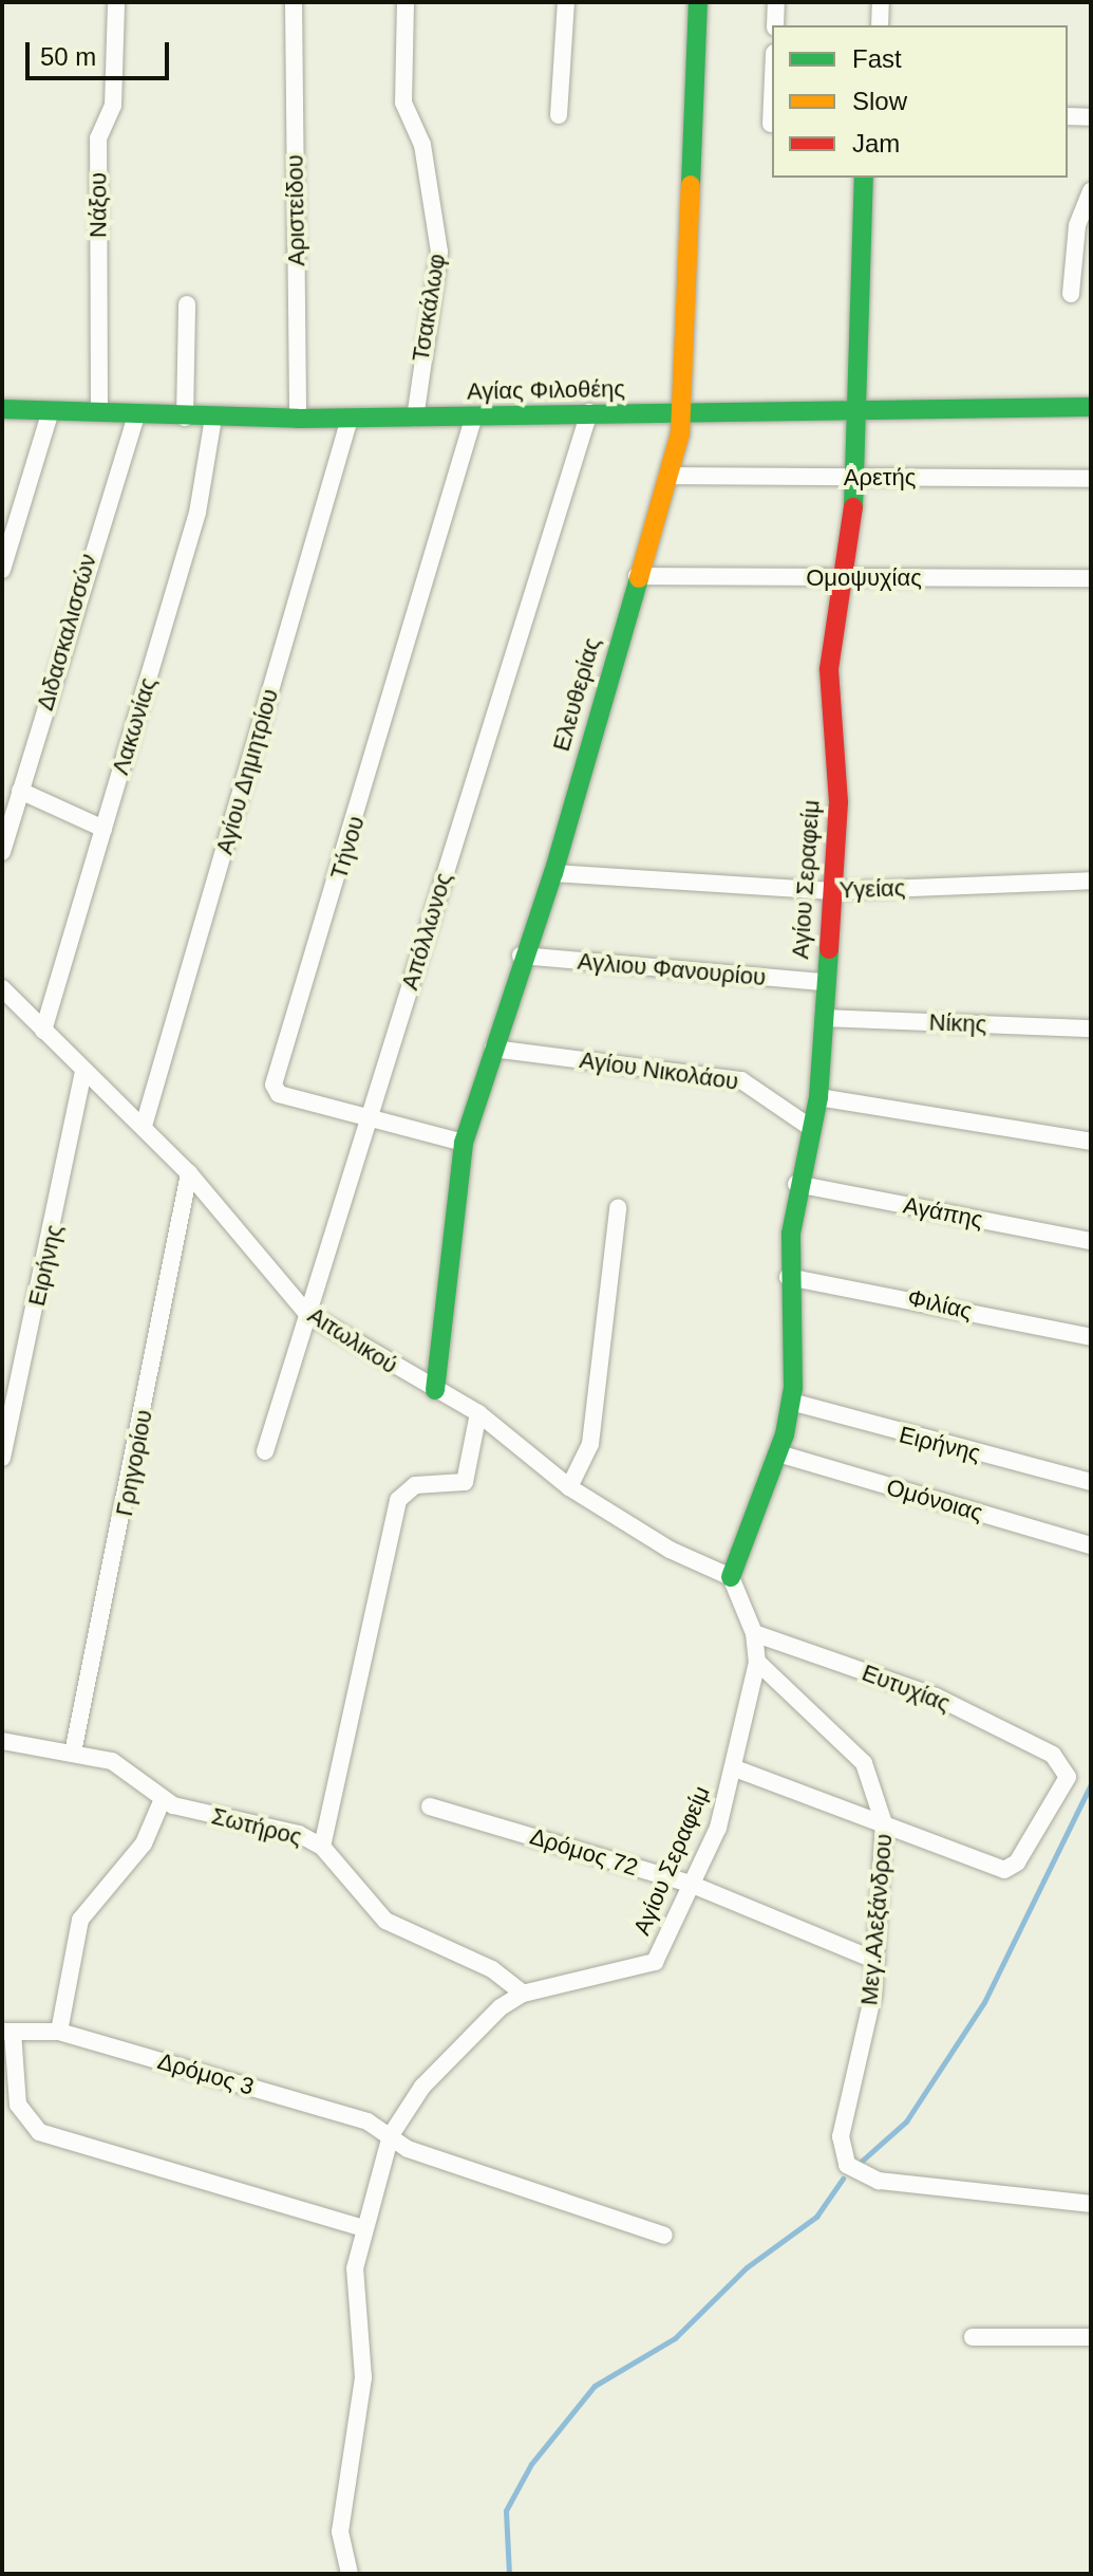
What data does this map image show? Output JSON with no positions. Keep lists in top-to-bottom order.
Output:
{
  "streets": {
    "street": [
      "Νάξου",
      "Αριστείδου",
      "Τσακάλωφ",
      "Αγίας Φιλοθέης",
      "Αρετής",
      "Ομοψυχίας",
      "Διδασκαλισσών",
      "Ελευθερίας",
      "Λακωνίας",
      "Αγίου Δημητρίου",
      "Τήνου",
      "Αγίου Σεραφείμ",
      "Υγείας",
      "Απόλλωνος",
      "Αγλιου Φανουρίου",
      "Νίκης",
      "Αγίου Νικολάου",
      "Αγάπης",
      "Ειρήνης",
      "Φιλίας",
      "Αιτωλικού",
      "Γρηγορίου",
      "Ομόνοιας",
      "Ευτυχίας",
      "Σωτήρος",
      "Δρόμος 72",
      "Μεγ.Αλεξάνδρου",
      "Δρόμος 3"
    ]
  },
  "crossings": [
    ["Νάξου", "Αγίας Φιλοθέης"],
    ["Αριστείδου", "Αγίας Φιλοθέης"],
    ["Τσακάλωφ", "Αγίας Φιλοθέης"],
    ["Αγίας Φιλοθέης", "Διδασκαλισσών"],
    ["Αγίας Φιλοθέης", "Ελευθερίας"],
    ["Αγίας Φιλοθέης", "Λακωνίας"],
    ["Αγίας Φιλοθέης", "Αγίου Δημητρίου"],
    ["Αγίας Φιλοθέης", "Τήνου"],
    ["Αγίας Φιλοθέης", "Αγίου Σεραφείμ"],
    ["Αγίας Φιλοθέης", "Απόλλωνος"],
    ["Αρετής", "Ελευθερίας"],
    ["Αρετής", "Αγίου Σεραφείμ"],
    ["Ομοψυχίας", "Ελευθερίας"],
    ["Ομοψυχίας", "Αγίου Σεραφείμ"],
    ["Ελευθερίας", "Τήνου"],
    ["Ελευθερίας", "Υγείας"],
    ["Ελευθερίας", "Αγλιου Φανουρίου"],
    ["Ελευθερίας", "Αγίου Νικολάου"],
    ["Ελευθερίας", "Αιτωλικού"],
    ["Λακωνίας", "Αιτωλικού"],
    ["Αγίου Δημητρίου", "Αιτωλικού"],
    ["Τήνου", "Απόλλωνος"],
    ["Αγίου Σεραφείμ", "Υγείας"],
    ["Αγίου Σεραφείμ", "Αγλιου Φανουρίου"],
    ["Αγίου Σεραφείμ", "Νίκης"],
    ["Αγίου Σεραφείμ", "Αγίου Νικολάου"],
    ["Αγίου Σεραφείμ", "Αγάπης"],
    ["Αγίου Σεραφείμ", "Ειρήνης"],
    ["Αγίου Σεραφείμ", "Φιλίας"],
    ["Αγίου Σεραφείμ", "Αιτωλικού"],
    ["Αγίου Σεραφείμ", "Ομόνοιας"],
    ["Αγίου Σεραφείμ", "Σωτήρος"],
    ["Αγίου Σεραφείμ", "Δρόμος 72"],
    ["Αγίου Σεραφείμ", "Μεγ.Αλεξάνδρου"],
    ["Αγίου Σεραφείμ", "Δρόμος 3"],
    ["Απόλλωνος", "Αιτωλικού"],
    ["Ειρήνης", "Αιτωλικού"],
    ["Αιτωλικού", "Γρηγορίου"],
    ["Γρηγορίου", "Σωτήρος"],
    ["Ευτυχίας", "Μεγ.Αλεξάνδρου"],
    ["Δρόμος 72", "Μεγ.Αλεξάνδρου"]
  ],
  "legend": ["Fast", "Slow", "Jam"],
  "scale_bar": "50 m"
}
